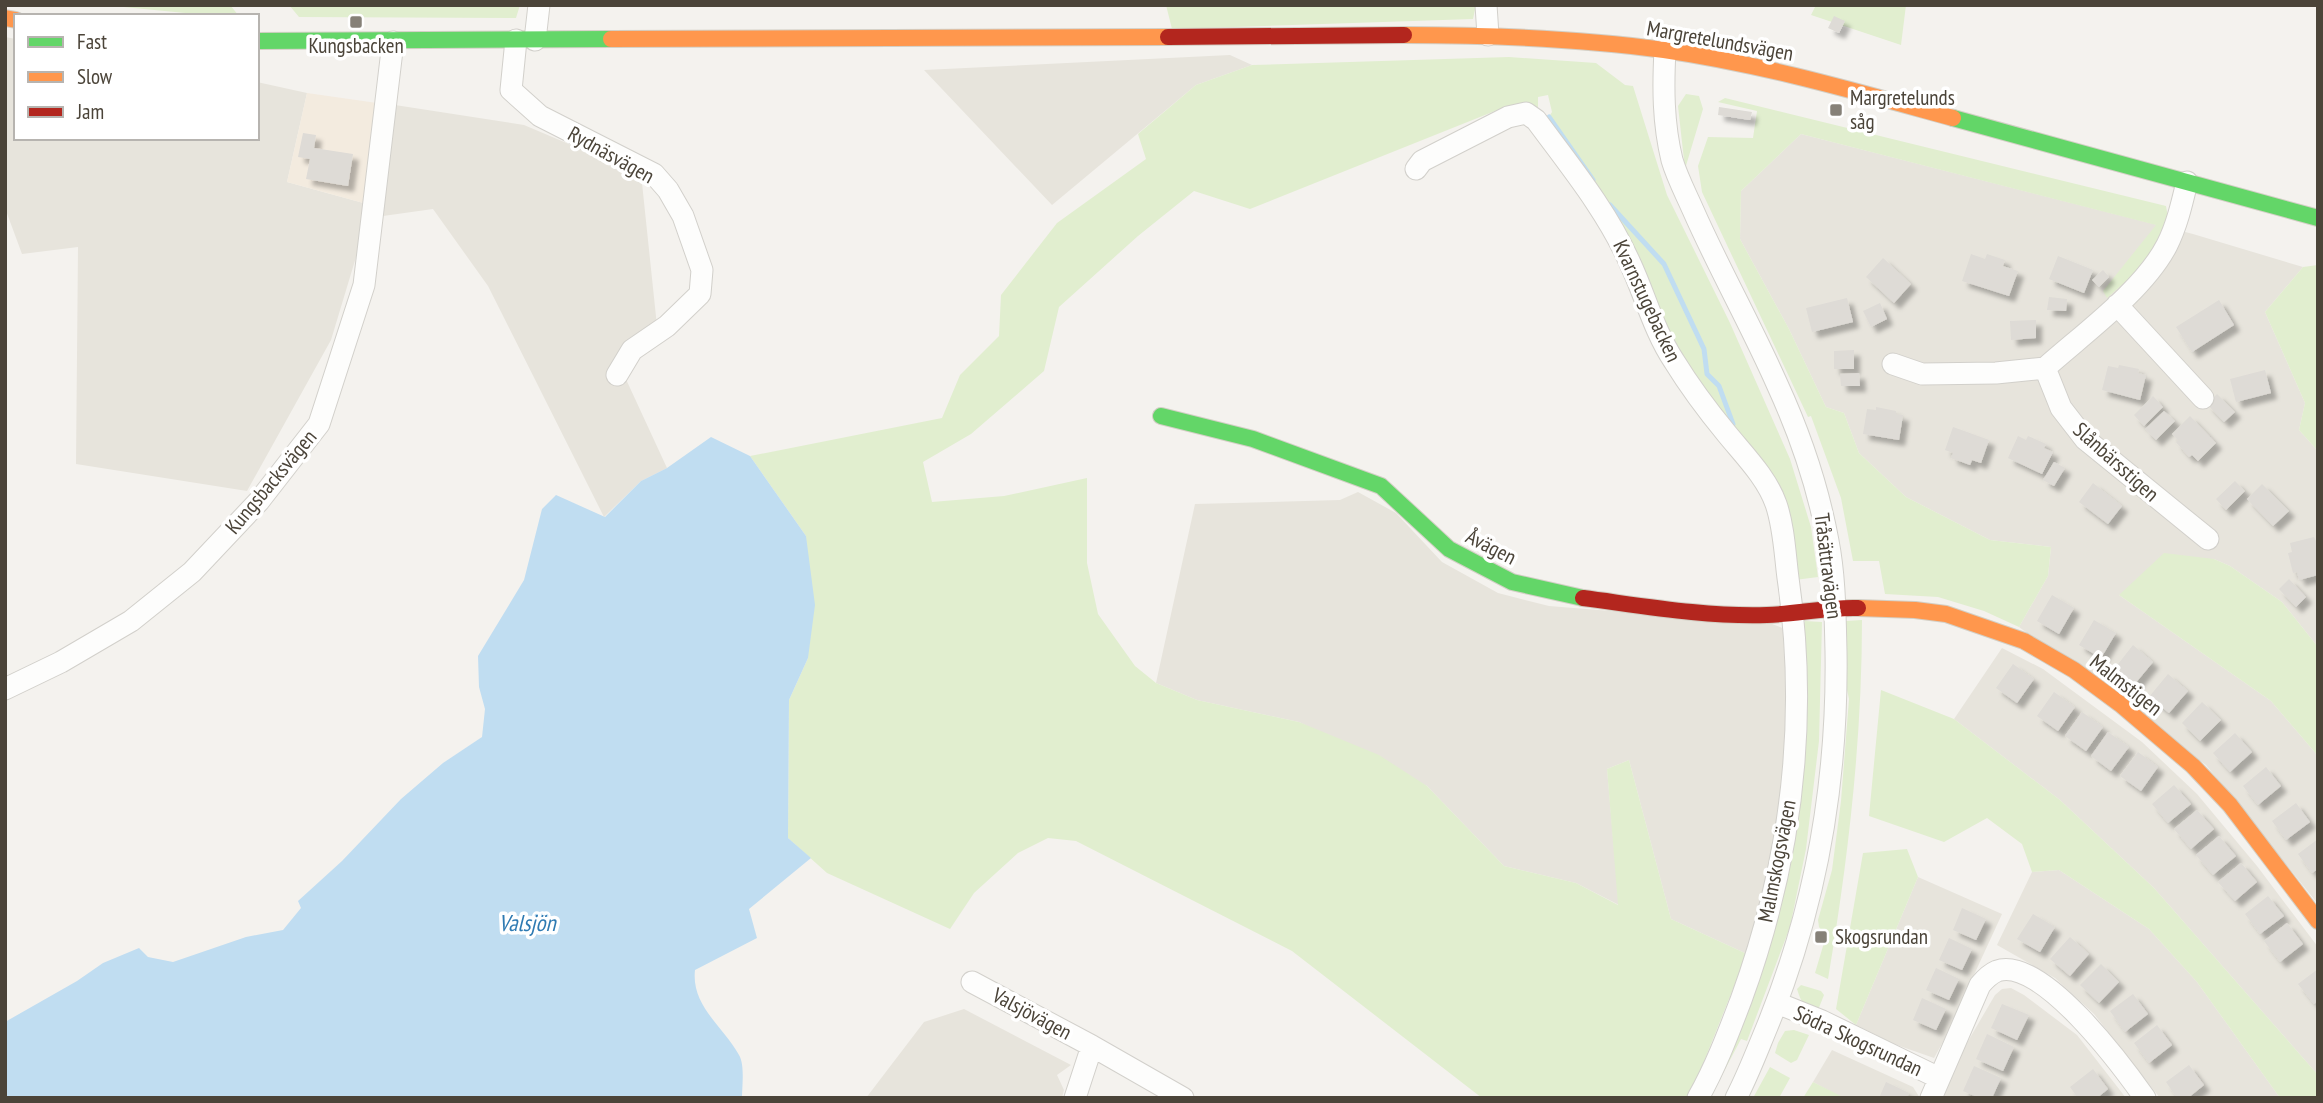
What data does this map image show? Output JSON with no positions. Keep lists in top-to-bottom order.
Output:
{
  "streets": {
    "street": [
      "Margretelundsvägen",
      "Rydnäsvägen",
      "Kvarnstugebacken",
      "Slånbärsstigen",
      "Kungsbacksvägen",
      "Åvägen",
      "Tråsättravägen",
      "Malmstigen",
      "Malmskogsvägen",
      "Valsjövägen",
      "Södra Skogsrundan"
    ]
  },
  "crossings": [
    ["Margretelundsvägen", "Rydnäsvägen"],
    ["Margretelundsvägen", "Kungsbacksvägen"],
    ["Margretelundsvägen", "Tråsättravägen"],
    ["Kvarnstugebacken", "Åvägen"],
    ["Kvarnstugebacken", "Malmskogsvägen"],
    ["Åvägen", "Tråsättravägen"],
    ["Åvägen", "Malmstigen"],
    ["Åvägen", "Malmskogsvägen"],
    ["Tråsättravägen", "Malmstigen"],
    ["Tråsättravägen", "Södra Skogsrundan"]
  ],
  "water": ["Valsjön"],
  "places": {
    "transit": ["Kungsbacken", "Margretelunds såg", "Skogsrundan"]
  },
  "legend": ["Fast", "Slow", "Jam"]
}
